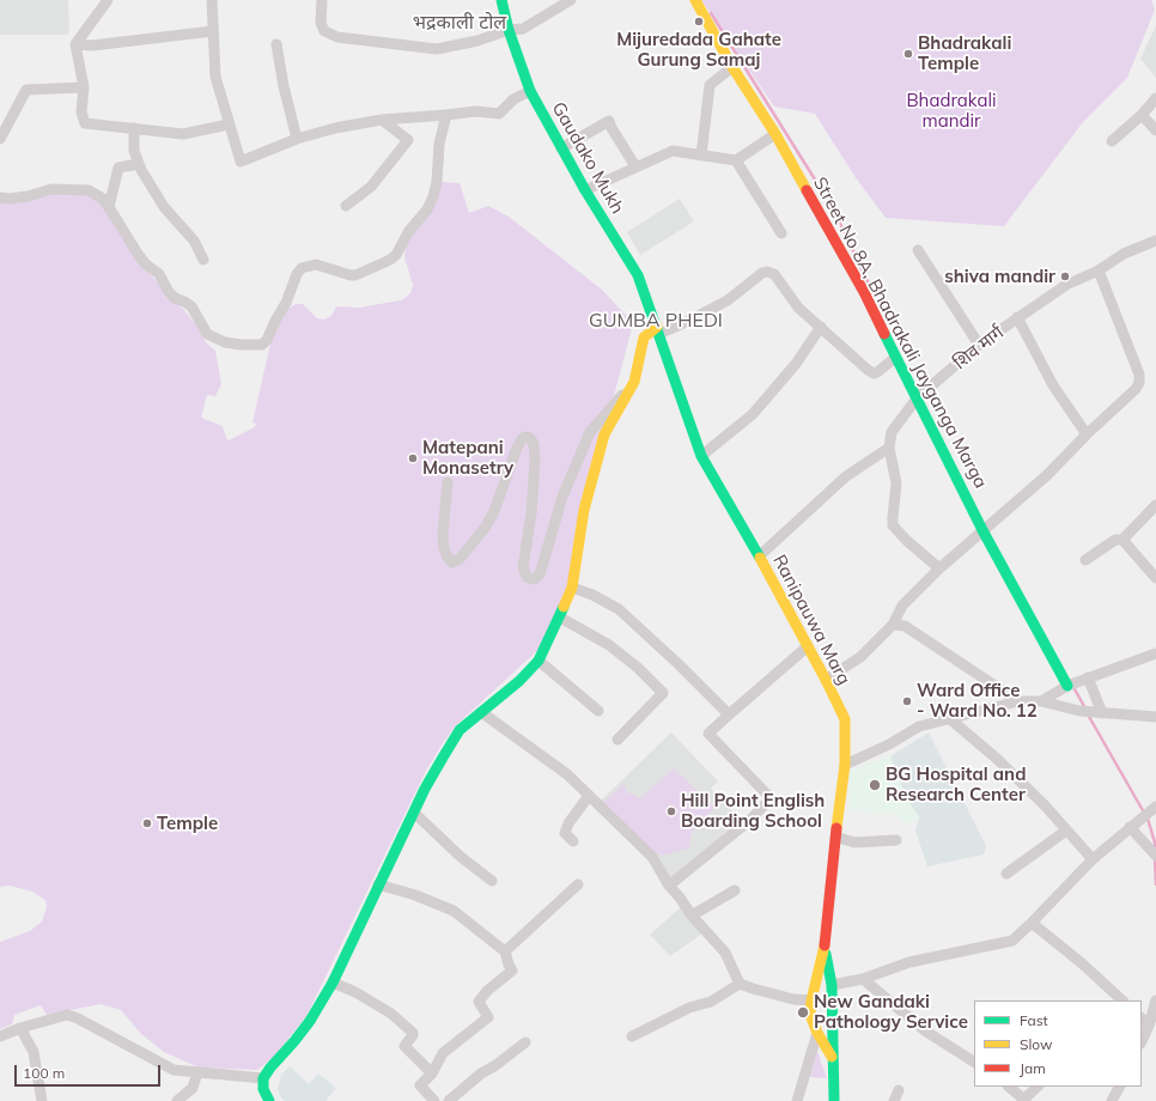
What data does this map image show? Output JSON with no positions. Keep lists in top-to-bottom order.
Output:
{
  "streets": {
    "main road": ["Gaudako Mukh", "Street No 8A, Bhadrakali Jayganga Marga", "Ranipauwa Marg"],
    "street": ["शिव मार्ग"]
  },
  "crossings": [
    ["Gaudako Mukh", "Ranipauwa Marg"],
    ["Street No 8A, Bhadrakali Jayganga Marga", "शिव मार्ग"]
  ],
  "districts": ["भद्रकाली टोल", "GUMBA PHEDI"],
  "parks": ["Bhadrakali mandir"],
  "places": [
    "Mijuredada Gahate Gurung Samaj",
    "Bhadrakali Temple",
    "shiva mandir",
    "Matepani Monasetry",
    "Ward Office - Ward No. 12",
    "BG Hospital and Research Center",
    "Hill Point English Boarding School",
    "Temple",
    "New Gandaki Pathology Service"
  ],
  "legend": ["Fast", "Slow", "Jam"],
  "scale_bar": "100 m"
}
